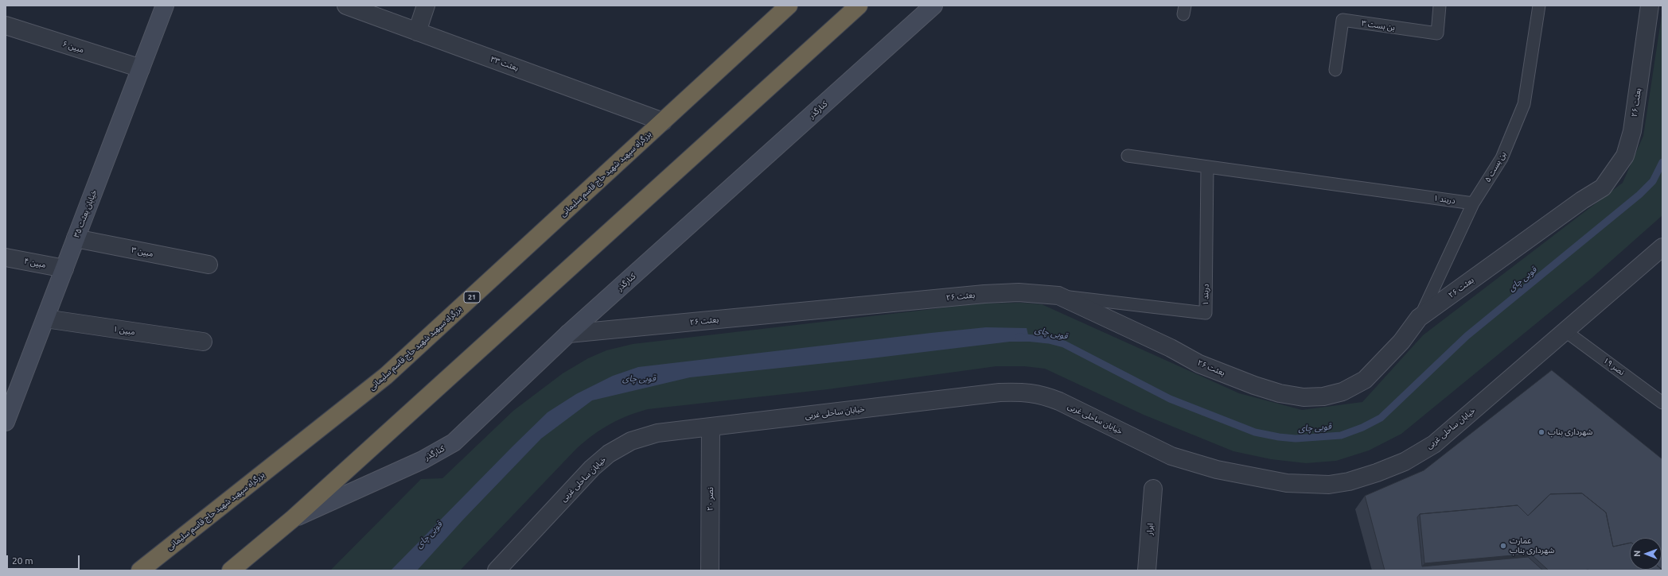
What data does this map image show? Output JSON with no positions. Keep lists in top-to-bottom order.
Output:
{
  "streets": {
    "highway": ["بزرگراه سپهبد شهید حاج قاسم سلیمانی", "21"],
    "street": [
      "مبین ۶",
      "بعثت ۳۳",
      "بعثت ۲۶",
      "کنارگذر",
      "خیابان بعثت ۳۵",
      "مبین ۳",
      "مبین ۴",
      "مبین ۱",
      "خیابان ساحلی غربی",
      "نصر ۲۰",
      "ابرار"
    ],
    "lane": [
      "بن بست ۳",
      "بن بست ۵",
      "دربند ۱",
      "نصر ۱۹"
    ]
  },
  "crossings": [
    ["مبین ۶", "خیابان بعثت ۳۵"],
    ["بعثت ۳۳", "بزرگراه سپهبد شهید حاج قاسم سلیمانی"],
    ["بعثت ۲۶", "کنارگذر"],
    ["بعثت ۲۶", "بن بست ۵"],
    ["بعثت ۲۶", "دربند ۱"],
    ["بن بست ۵", "دربند ۱"],
    ["خیابان بعثت ۳۵", "مبین ۳"],
    ["خیابان بعثت ۳۵", "مبین ۴"],
    ["خیابان بعثت ۳۵", "مبین ۱"],
    ["نصر ۱۹", "خیابان ساحلی غربی"],
    ["خیابان ساحلی غربی", "نصر ۲۰"]
  ],
  "water": ["قوبی چای"],
  "places": ["شهرداری بناب", "عمارت شهرداری بناب"],
  "scale_bar": "20 m",
  "north": "left"
}
